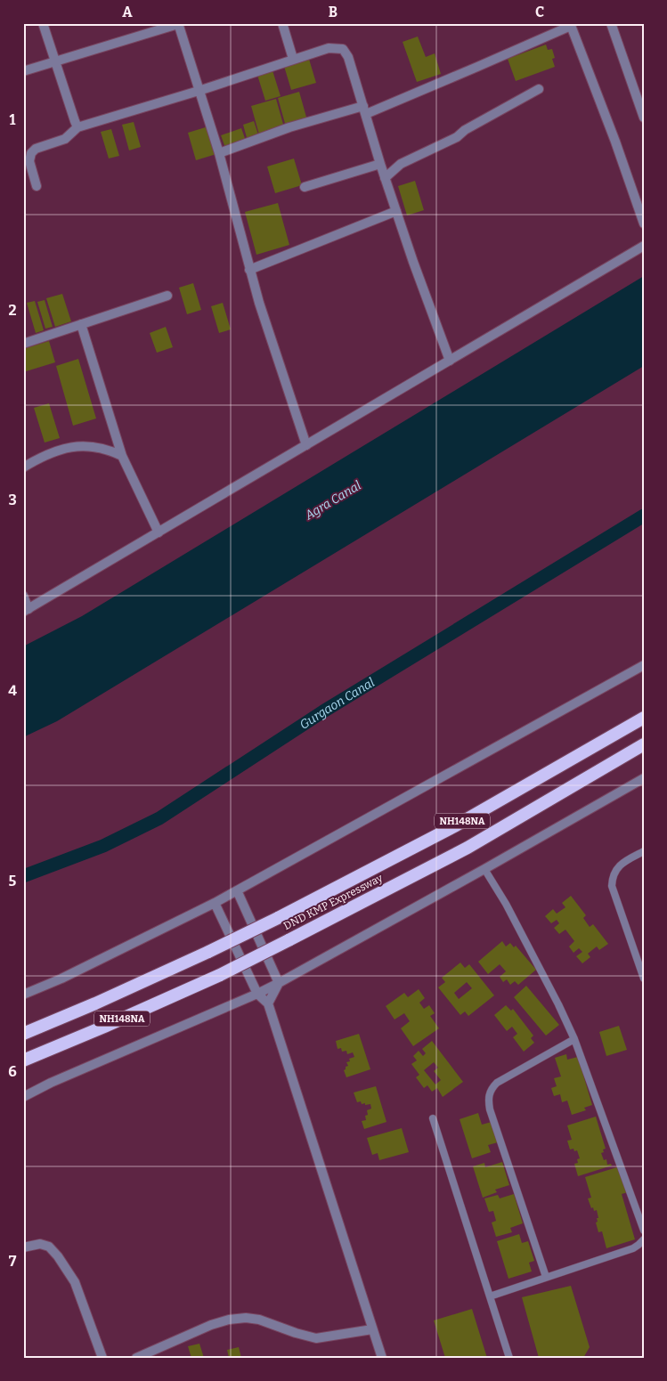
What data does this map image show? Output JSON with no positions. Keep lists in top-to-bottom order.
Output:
{
  "streets": {
    "highway": ["NH148NA", "DND KMP Expressway"]
  },
  "water": ["Agra Canal", "Gurgaon Canal"],
  "grid": {
    "columns": ["A", "B", "C"],
    "rows": [
      "1",
      "2",
      "3",
      "4",
      "5",
      "6",
      "7"
    ]
  }
}
